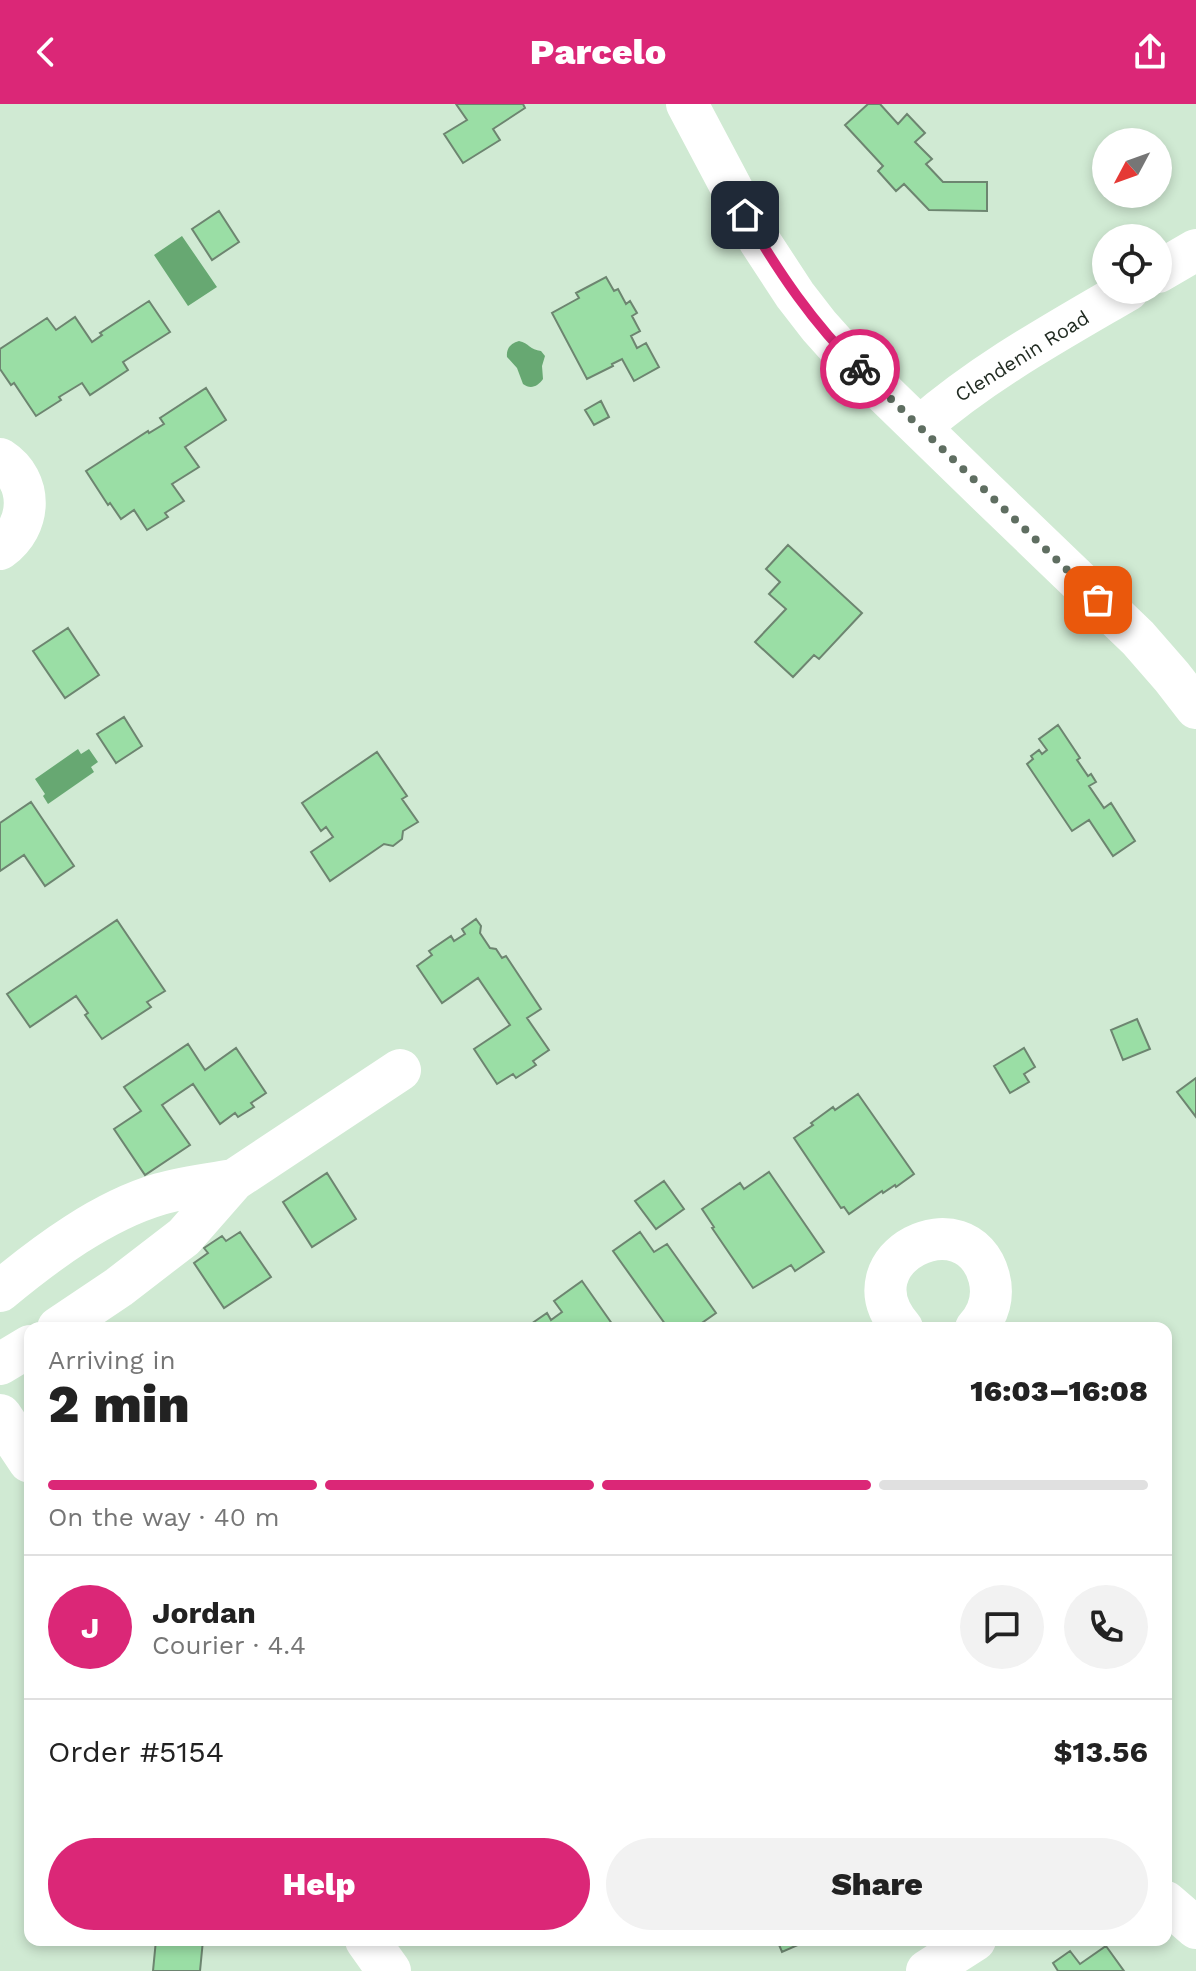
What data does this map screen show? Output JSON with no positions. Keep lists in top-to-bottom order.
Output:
{
  "streets": {
    "street": ["Clendenin Road"]
  },
  "north": "bottom left",
  "page": {
    "header": "Parcelo",
    "heading": ["2 min", "Arriving in", "16:03–16:08"],
    "panel": [
      "Jordan",
      "Courier · 4.4",
      "Order #5154",
      "$13.56"
    ],
    "bar": "On the way · 40 m",
    "round": "J",
    "buttons": ["Help", "Share"]
  }
}
